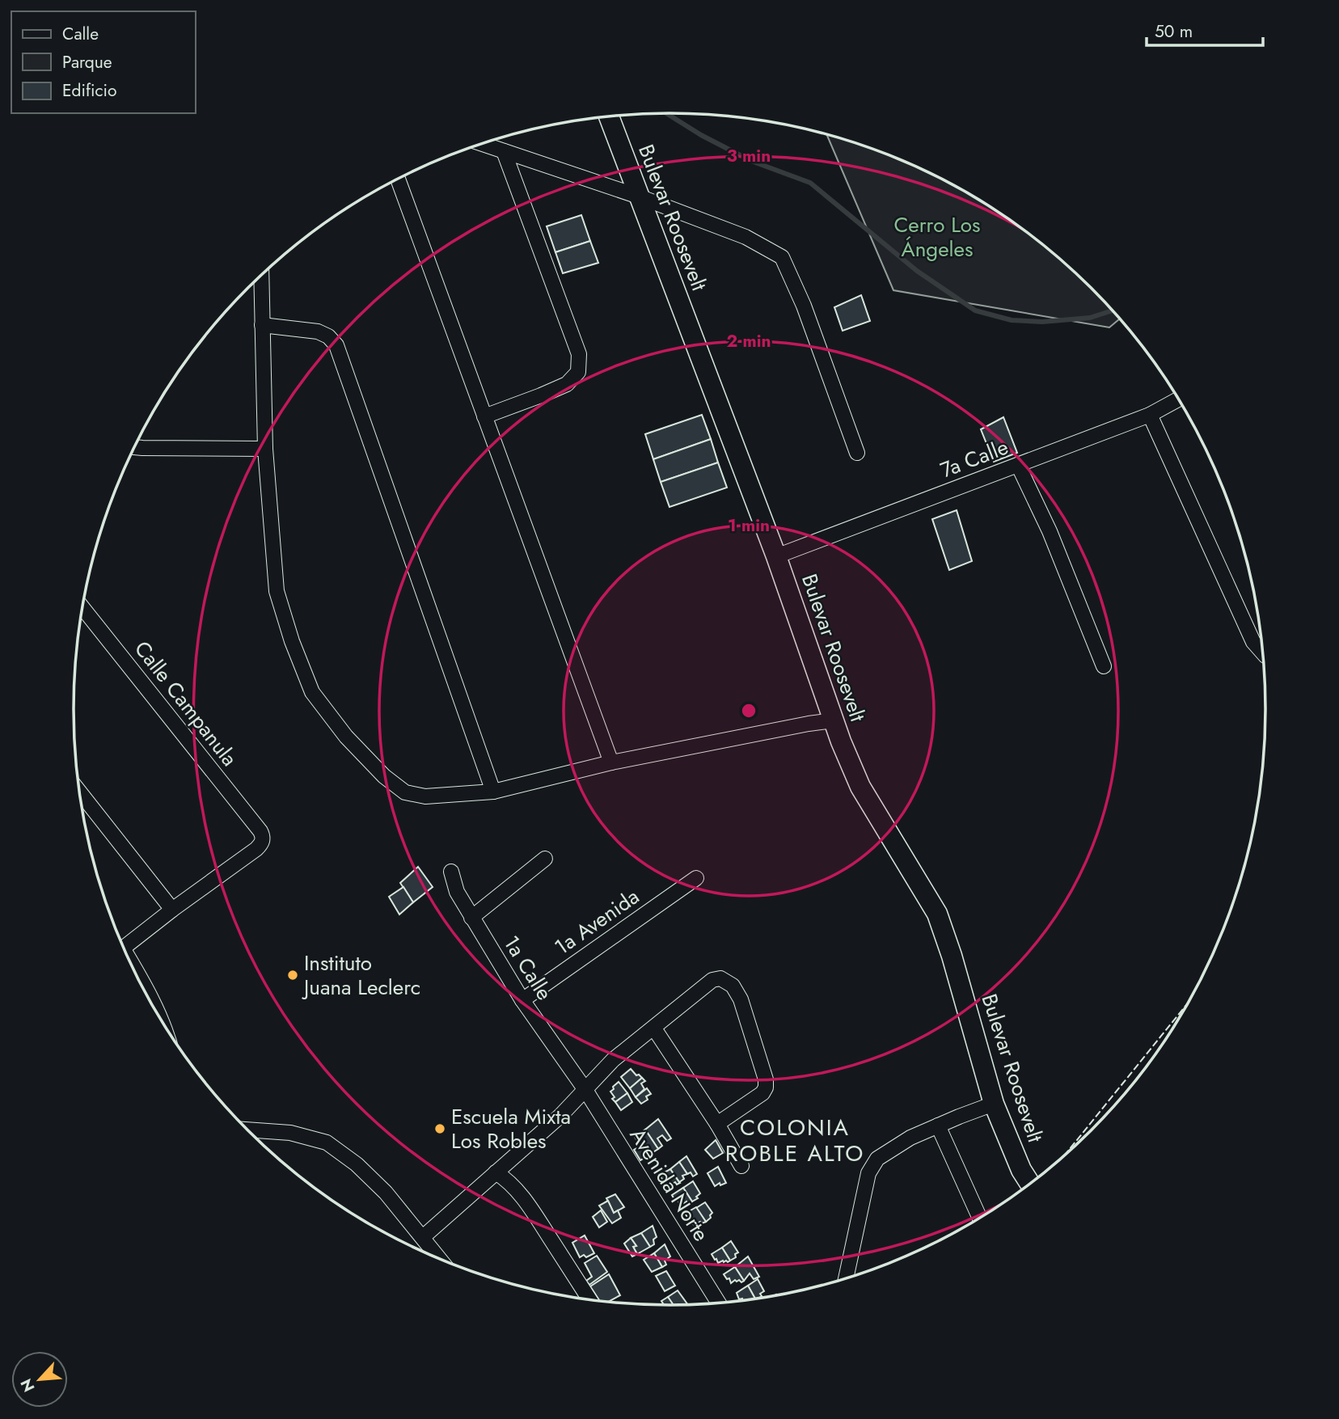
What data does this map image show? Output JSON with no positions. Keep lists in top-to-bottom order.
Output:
{
  "streets": {
    "main road": ["Bulevar Roosevelt"],
    "street": [
      "7a Calle",
      "Calle Campanula",
      "1a Avenida",
      "1a Calle",
      "Avenida Norte"
    ]
  },
  "crossings": [
    ["Bulevar Roosevelt", "7a Calle"],
    ["1a Avenida", "1a Calle"],
    ["1a Calle", "Avenida Norte"]
  ],
  "districts": ["COLONIA ROBLE ALTO"],
  "parks": ["Cerro Los Ángeles"],
  "places": ["Instituto Juana Leclerc", "Escuela Mixta Los Robles"],
  "legend": ["Calle", "Parque", "Edificio"],
  "scale_bar": "50 m",
  "north": "bottom left",
  "rings": ["3 min", "2 min", "1 min"]
}
